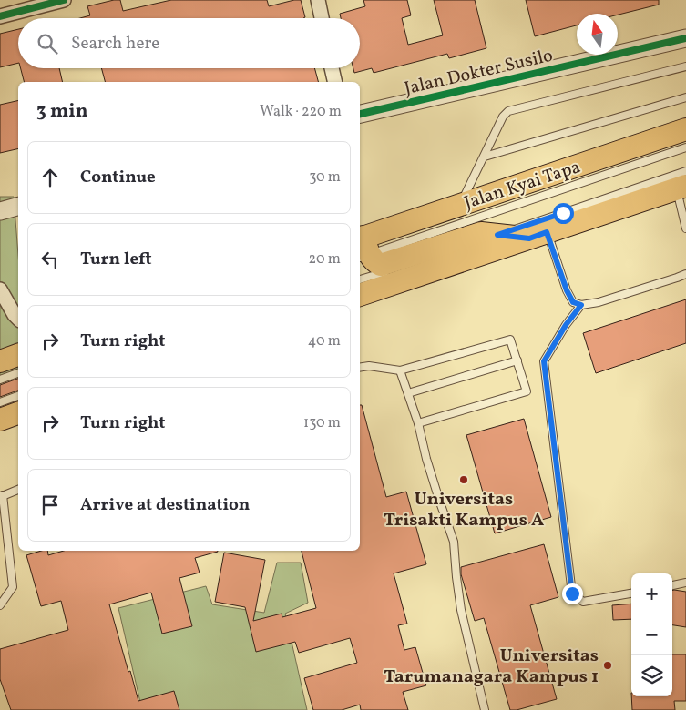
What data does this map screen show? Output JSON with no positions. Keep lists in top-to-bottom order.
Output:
{
  "streets": {
    "main road": ["Jalan Kyai Tapa"],
    "street": ["Jalan Dokter Susilo"]
  },
  "places": ["Universitas Trisakti Kampus A", "Universitas Tarumanagara Kampus 1"],
  "north": "top",
  "page": {
    "search": "Search here",
    "heading": ["3 min", "Walk · 220 m"],
    "list": [
      ["Continue", "30 m"],
      ["Turn left", "20 m"],
      ["Turn right", "40 m"],
      ["Turn right", "130 m"],
      "Arrive at destination"
    ],
    "map_buttons": ["+", "−"]
  }
}
